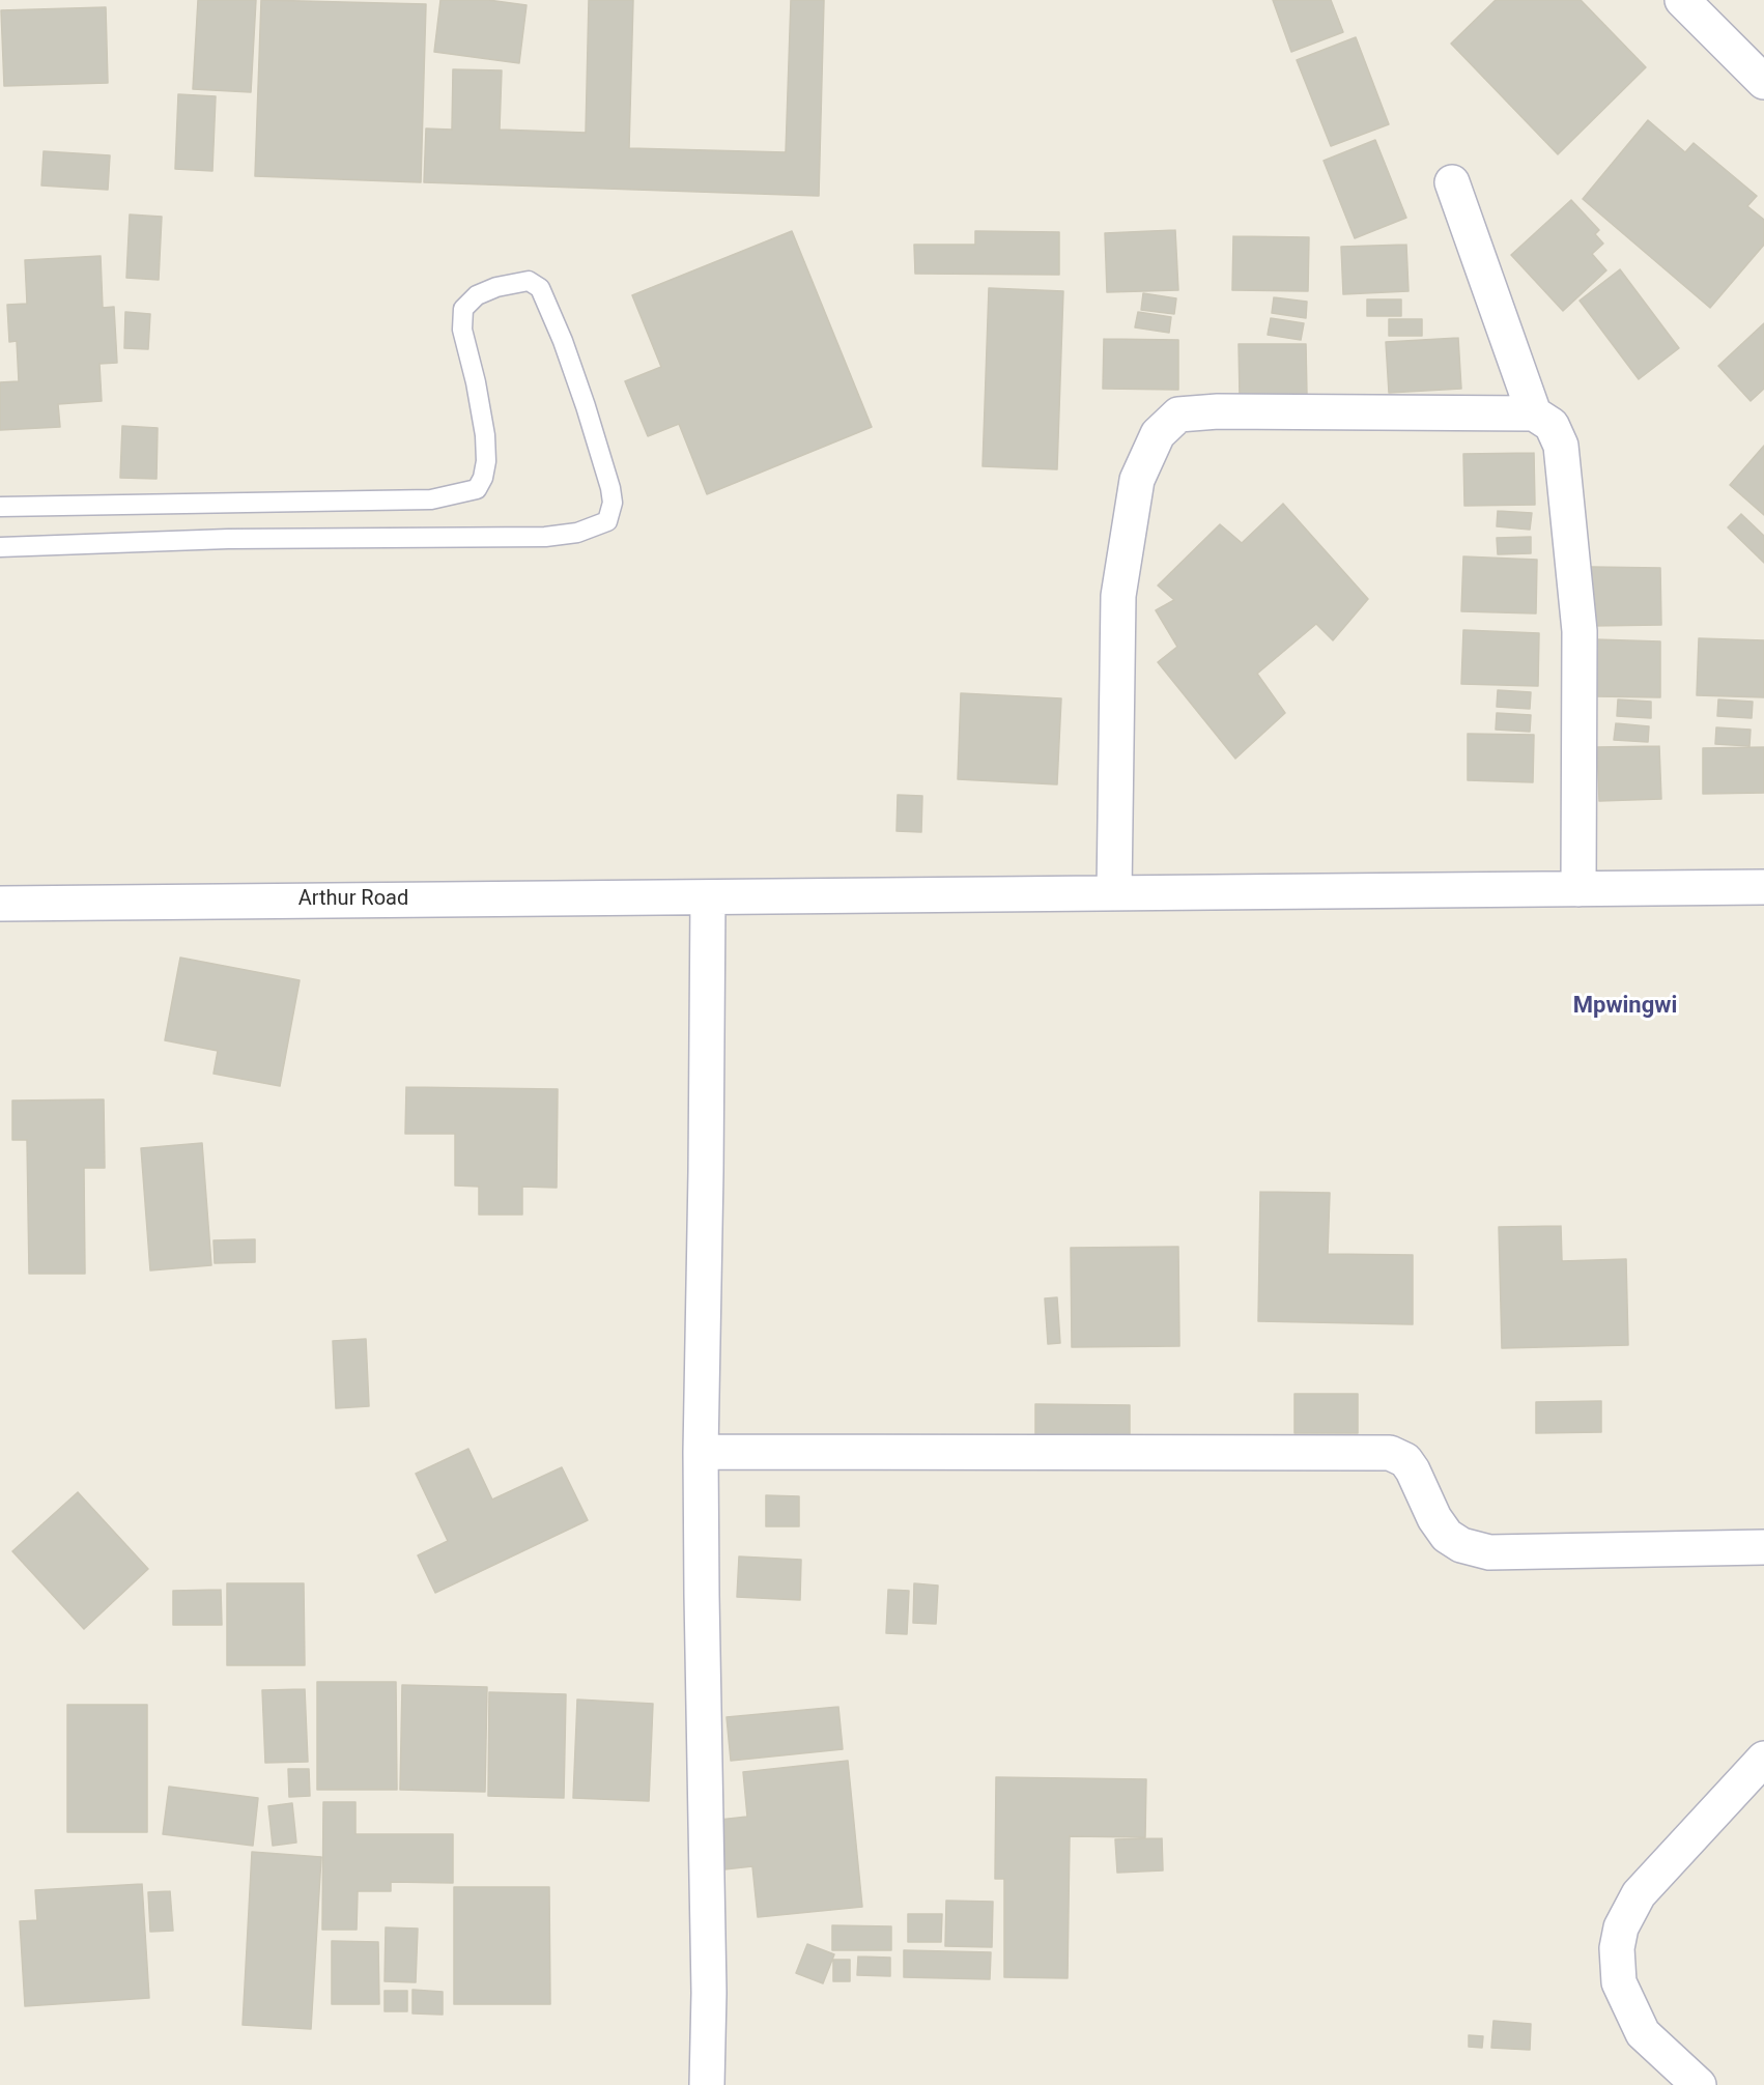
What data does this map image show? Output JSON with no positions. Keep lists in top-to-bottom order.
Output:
{
  "streets": {
    "street": ["Arthur Road"]
  },
  "districts": ["Mpwingwi"]
}
